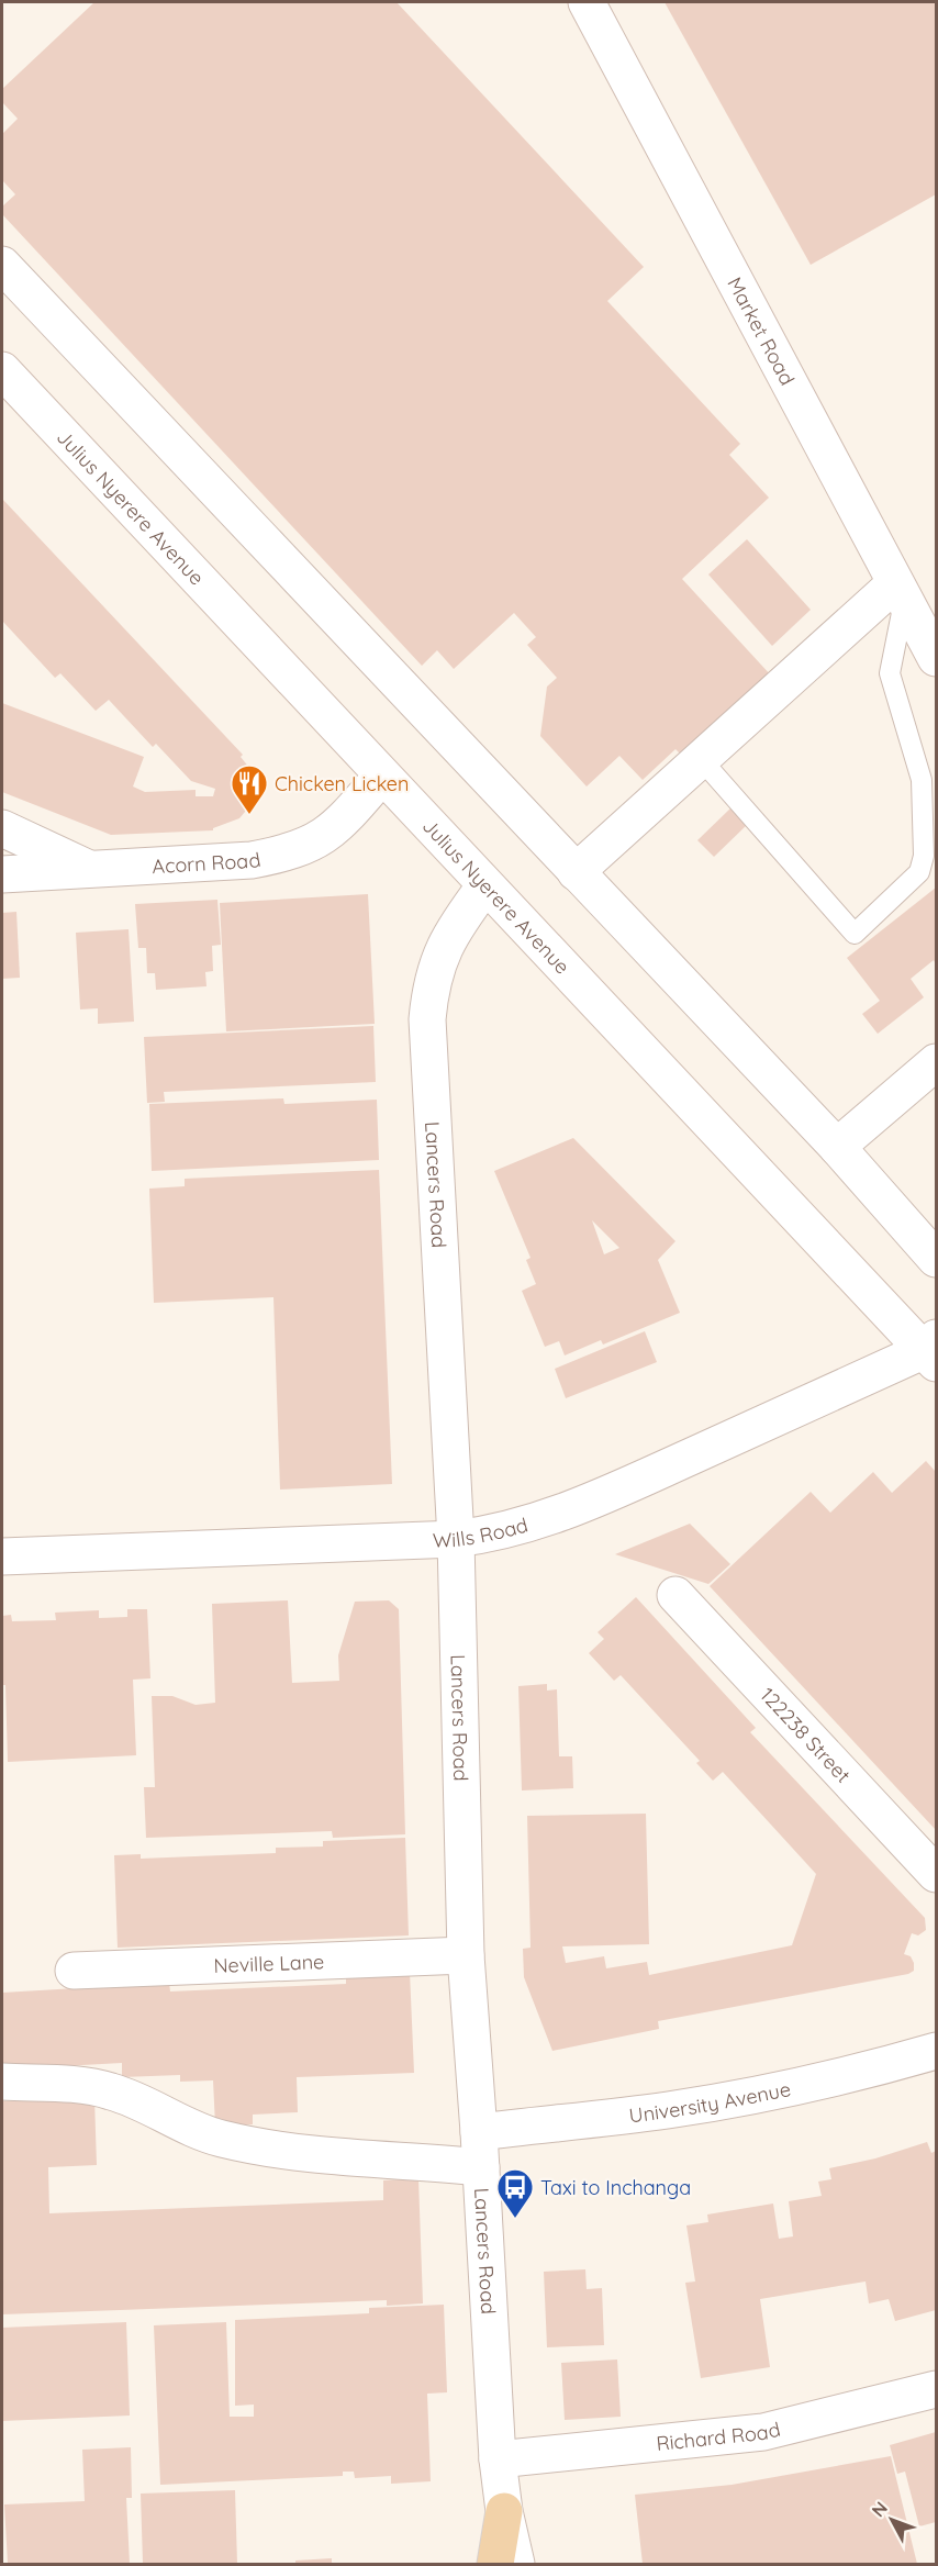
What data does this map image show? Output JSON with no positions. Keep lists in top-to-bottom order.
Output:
{
  "streets": {
    "street": [
      "Market Road",
      "Julius Nyerere Avenue",
      "Acorn Road",
      "Lancers Road",
      "Wills Road",
      "122238 Street",
      "Neville Lane",
      "University Avenue",
      "Richard Road"
    ]
  },
  "crossings": [
    ["Julius Nyerere Avenue", "Acorn Road"],
    ["Julius Nyerere Avenue", "Lancers Road"],
    ["Julius Nyerere Avenue", "Wills Road"],
    ["Lancers Road", "Wills Road"],
    ["Lancers Road", "Neville Lane"],
    ["Lancers Road", "University Avenue"],
    ["Lancers Road", "Richard Road"]
  ],
  "places": {
    "restaurant": ["Chicken Licken"],
    "bus stop": ["Taxi to Inchanga"]
  },
  "north": "top left"
}
